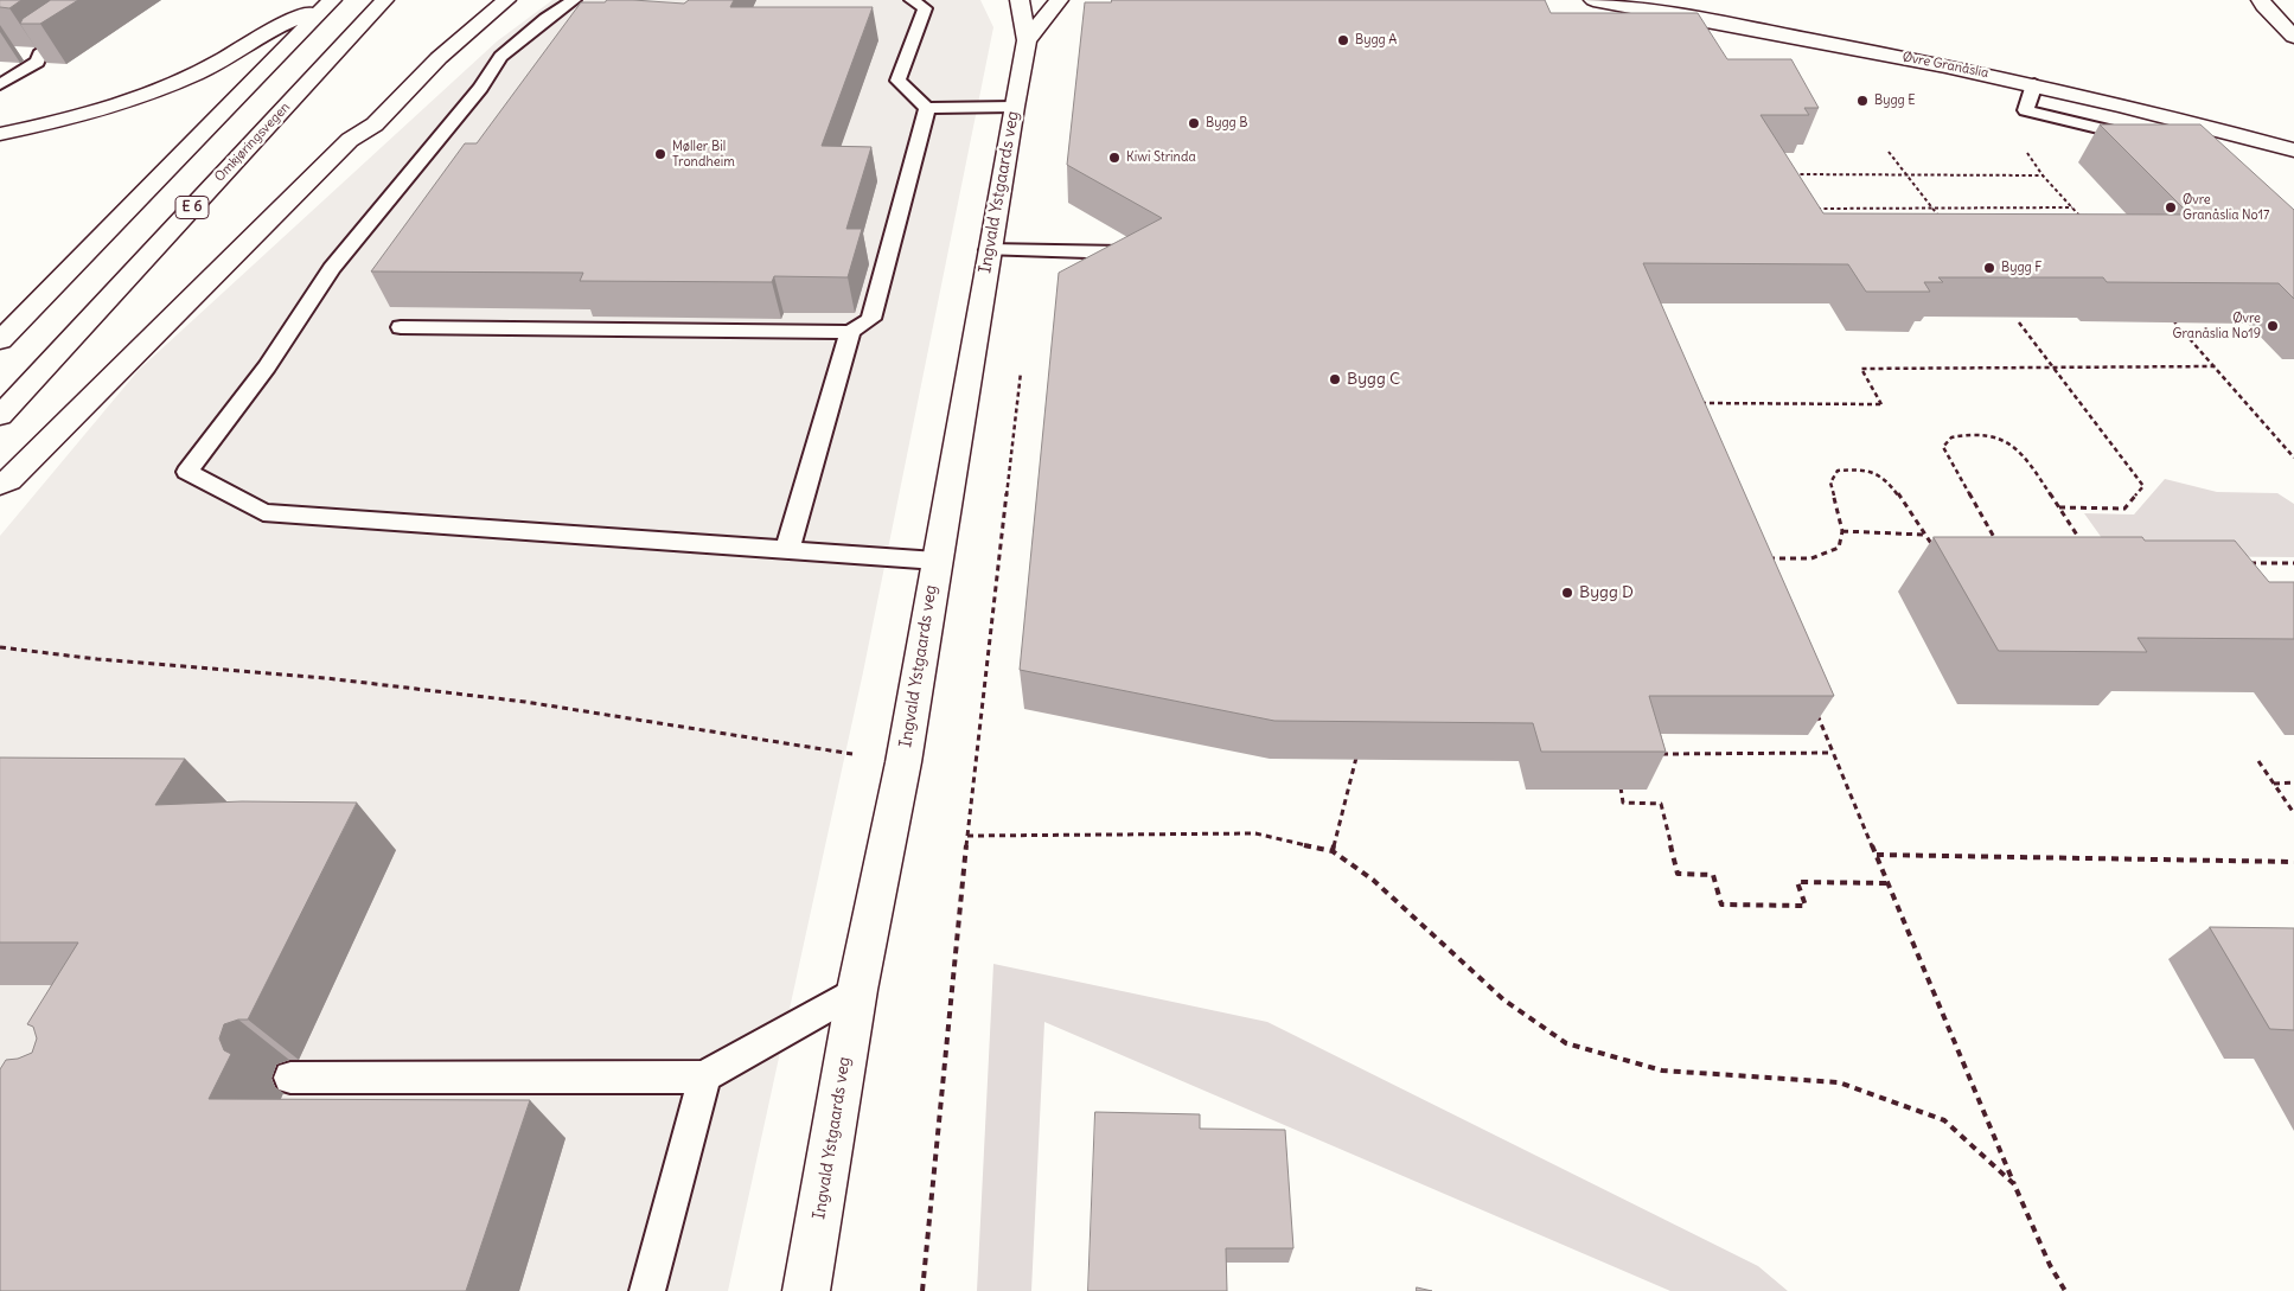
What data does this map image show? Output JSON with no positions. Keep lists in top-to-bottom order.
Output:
{
  "streets": {
    "main road": [
      "Øvre Granåslia",
      "Omkjøringsvegen",
      "Ingvald Ystgaards veg",
      "E 6"
    ]
  },
  "places": [
    "Bygg A",
    "Bygg E",
    "Bygg B",
    "Møller Bil Trondheim",
    "Kiwi Strinda",
    "Øvre Granåslia No17",
    "Bygg F",
    "Øvre Granåslia No19",
    "Bygg C",
    "Bygg D"
  ]
}
